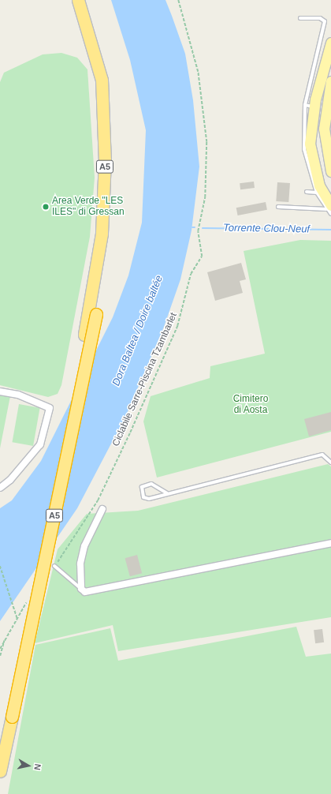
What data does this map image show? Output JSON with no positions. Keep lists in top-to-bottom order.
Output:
{
  "streets": {
    "highway": ["A5"],
    "path": ["Ciclabile Sarre-Piscina Tzambarlet"]
  },
  "water": ["Torrente Clou-Neuf", "Dora Baltea / Doire baltée"],
  "parks": ["Cimitero di Aosta"],
  "places": ["Area Verde \"LES ILES\" di Gressan"],
  "north": "right"
}
